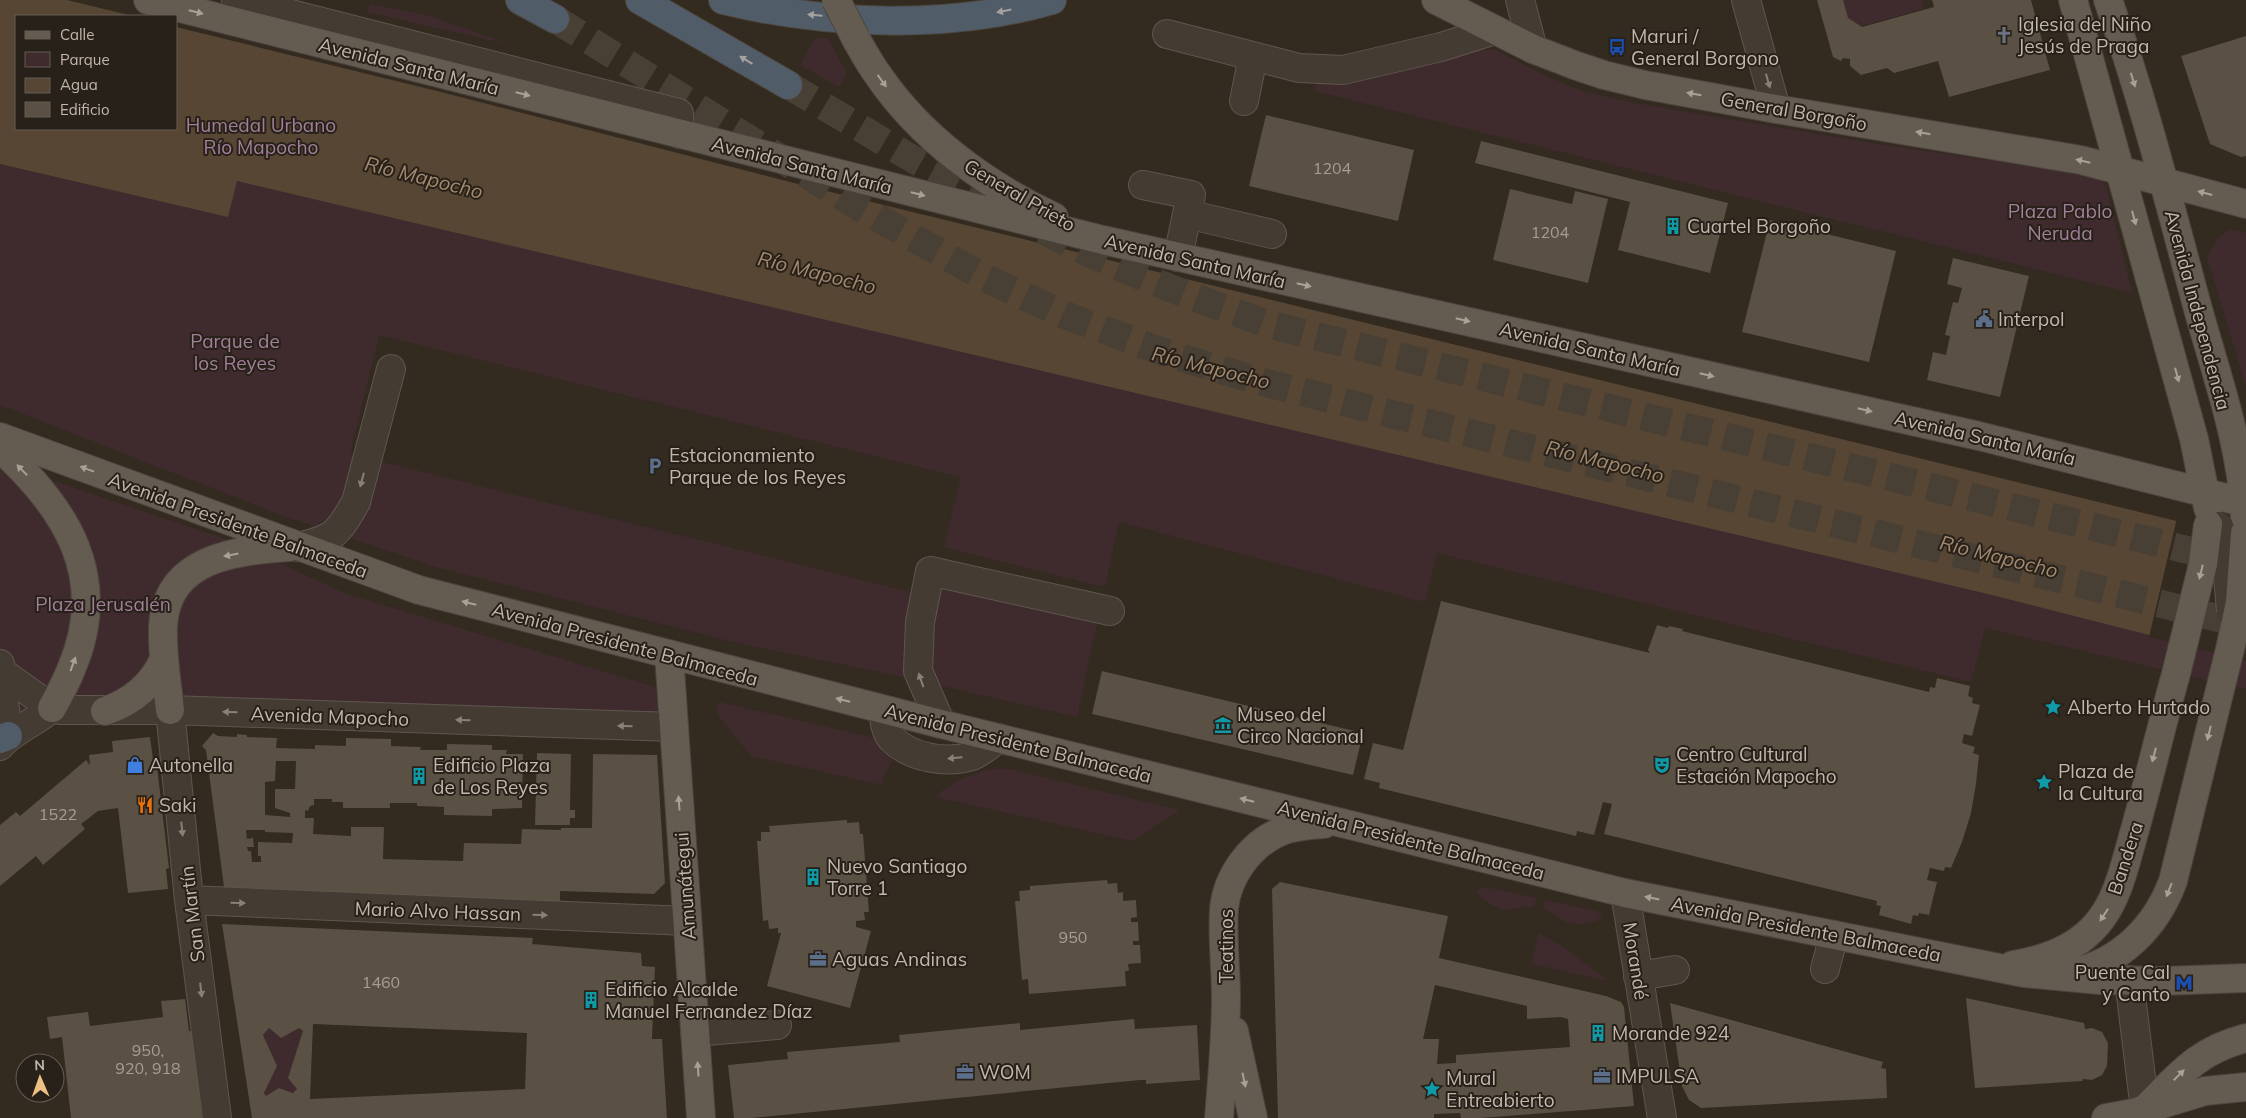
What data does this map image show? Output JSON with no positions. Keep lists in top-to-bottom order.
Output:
{
  "streets": {
    "main road": [
      "Avenida Santa María",
      "General Borgoño",
      "General Prieto",
      "Avenida Independencia",
      "Avenida Presidente Balmaceda",
      "Bandera",
      "Amunátegui",
      "Teatinos"
    ],
    "street": [
      "Avenida Mapocho",
      "Mario Alvo Hassan",
      "San Martín",
      "Morandé"
    ]
  },
  "crossings": [
    ["Avenida Santa María", "General Prieto"],
    ["Avenida Santa María", "Avenida Independencia"],
    ["General Borgoño", "Avenida Independencia"],
    ["Avenida Independencia", "Avenida Presidente Balmaceda"],
    ["Avenida Independencia", "Bandera"],
    ["Avenida Presidente Balmaceda", "Bandera"],
    ["Avenida Presidente Balmaceda", "Amunátegui"],
    ["Avenida Presidente Balmaceda", "Teatinos"],
    ["Avenida Presidente Balmaceda", "Morandé"],
    ["Avenida Mapocho", "Amunátegui"],
    ["Avenida Mapocho", "San Martín"],
    ["Amunátegui", "Mario Alvo Hassan"],
    ["Mario Alvo Hassan", "San Martín"]
  ],
  "one_way": [
    "Avenida Santa María",
    "General Borgoño",
    "General Prieto",
    "Avenida Presidente Balmaceda",
    "Avenida Mapocho",
    "Amunátegui",
    "Mario Alvo Hassan",
    "San Martín"
  ],
  "water": ["Río Mapocho"],
  "parks": [
    "Humedal Urbano Río Mapocho",
    "Plaza Pablo Neruda",
    "Parque de los Reyes",
    "Plaza Jerusalén"
  ],
  "places": {
    "church": ["Iglesia del Niño Jesús de Praga"],
    "bus stop": ["Maruri / General Borgono"],
    "building": [
      "Cuartel Borgoño",
      "Edificio Plaza de Los Reyes",
      "Nuevo Santiago Torre 1",
      "Edificio Alcalde Manuel Fernandez Díaz",
      "Morande 924"
    ],
    "public building": ["Interpol"],
    "parking": ["Estacionamiento Parque de los Reyes"],
    "place": ["Alberto Hurtado", "Plaza de la Cultura", "Mural Entreabierto"],
    "museum": ["Museo del Circo Nacional"],
    "shop": ["Autonella"],
    "theatre": ["Centro Cultural Estación Mapocho"],
    "restaurant": ["Saki"],
    "office": ["Aguas Andinas", "WOM", "IMPULSA"],
    "metro station": ["Puente Cal y Canto"]
  },
  "house_numbers": [
    "1204",
    "1204",
    "1522",
    "950",
    "1460",
    "950, 920, 918"
  ],
  "legend": [
    "Calle",
    "Parque",
    "Agua",
    "Edificio"
  ],
  "north": "top"
}
